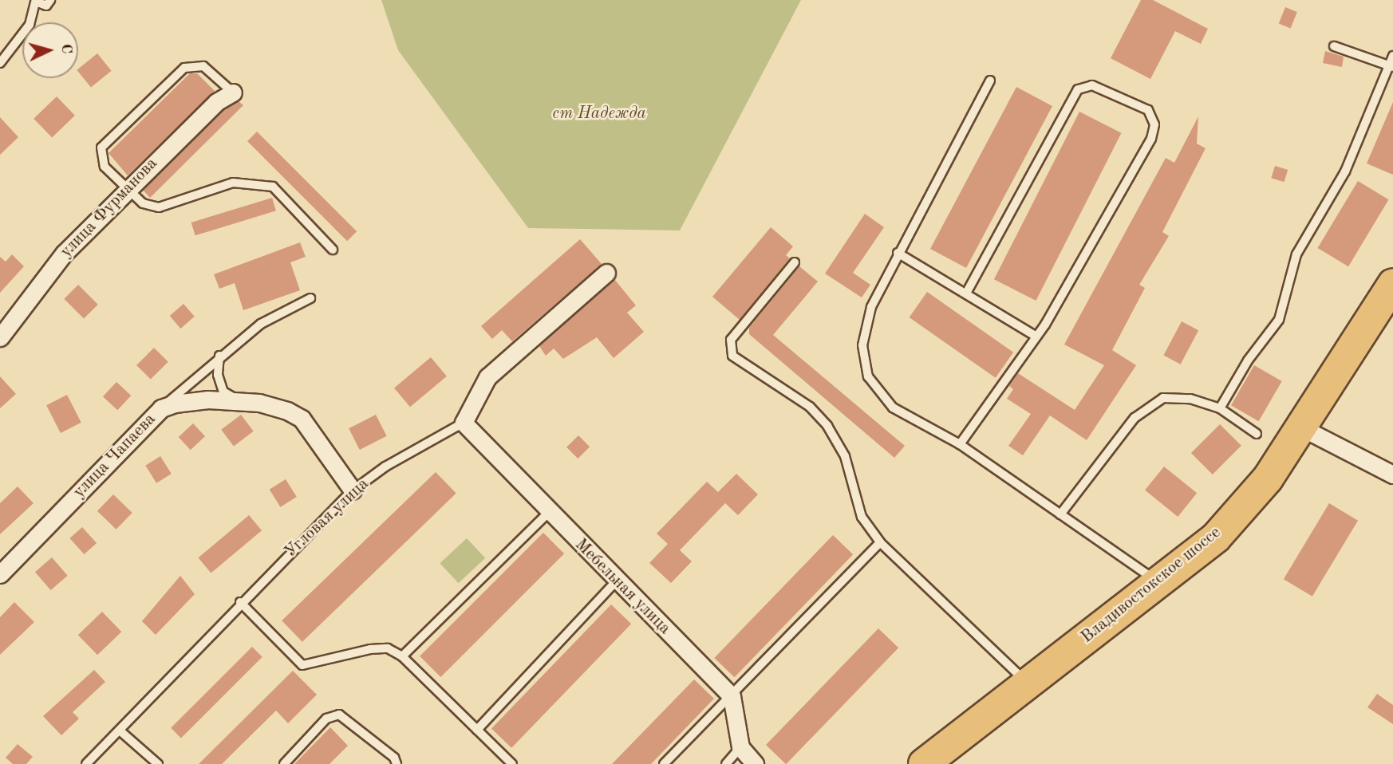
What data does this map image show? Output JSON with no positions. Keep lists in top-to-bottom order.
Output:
{
  "streets": {
    "highway": ["Владивостокское шоссе"],
    "street": ["улица Фурманова", "улица Чапаева", "Мебельная улица"],
    "lane": ["Угловая улица"]
  },
  "crossings": [
    ["улица Чапаева", "Угловая улица"],
    ["Угловая улица", "Мебельная улица"]
  ],
  "parks": ["ст Надежда"],
  "north": "right"
}
